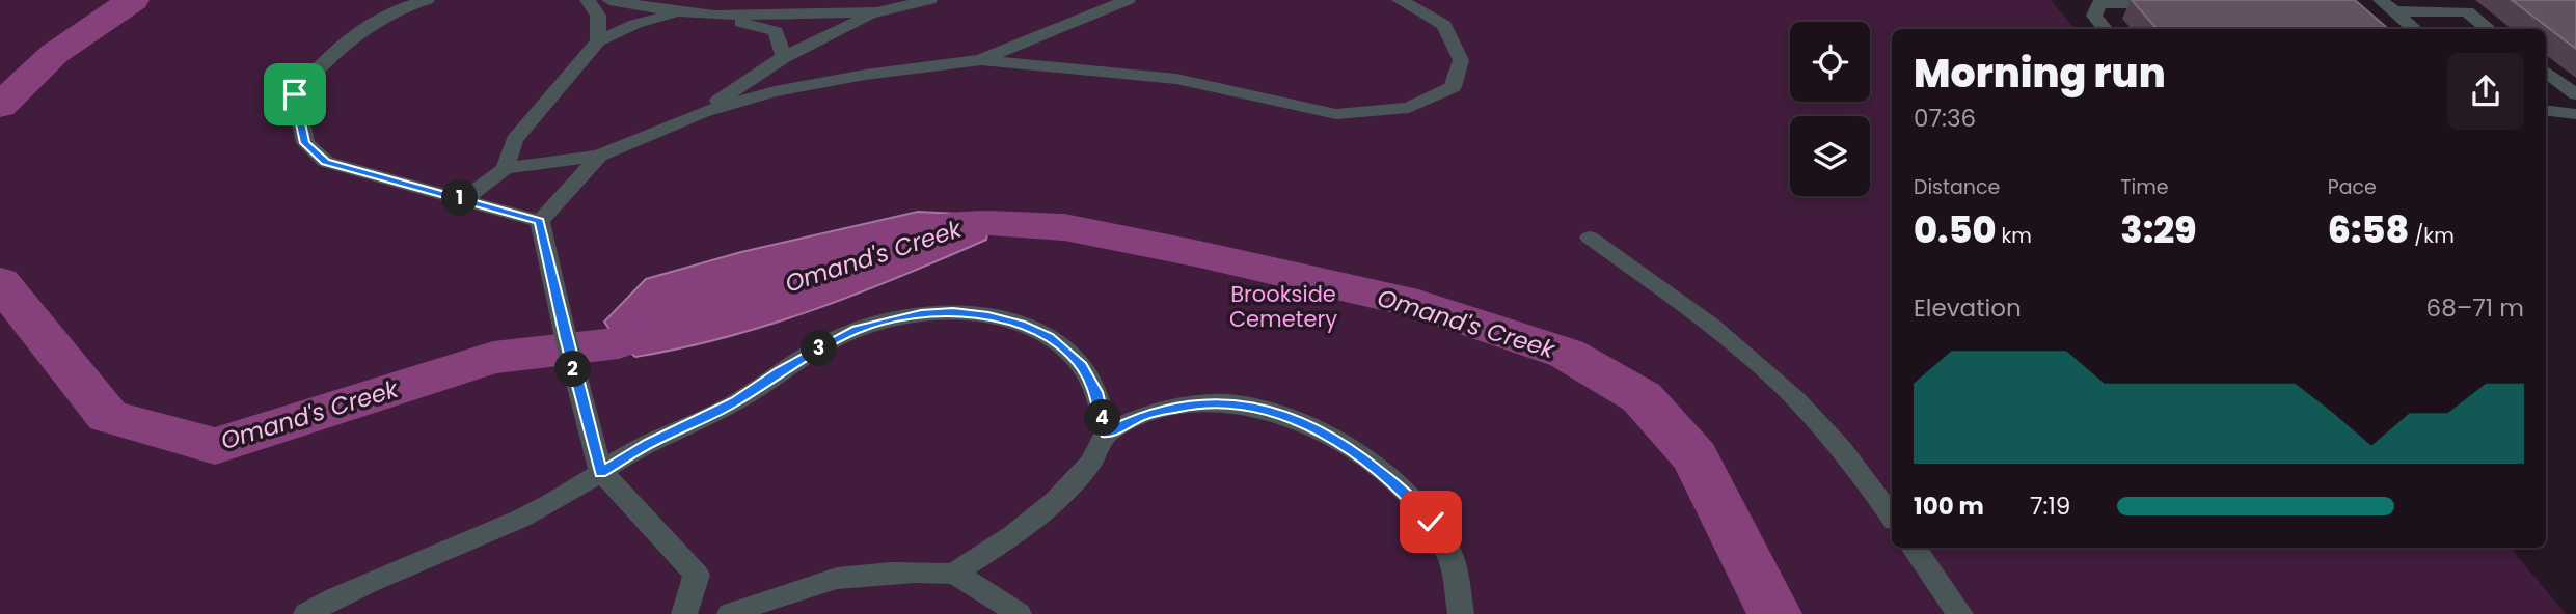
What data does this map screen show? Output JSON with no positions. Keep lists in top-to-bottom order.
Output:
{
  "water": ["Omand's Creek"],
  "parks": ["Brookside Cemetery"],
  "page": {
    "heading": ["Morning run", "07:36"],
    "stats": [
      ["Distance", "0.50 km"],
      ["Time", "3:29"],
      ["Pace", "6:58 /km"]
    ],
    "pins": [
      "1",
      "3",
      "2",
      "4"
    ],
    "chart": ["Elevation", "68–71 m"],
    "list": [
      {
        "name": "100 m",
        "note": "7:19"
      }
    ]
  }
}
